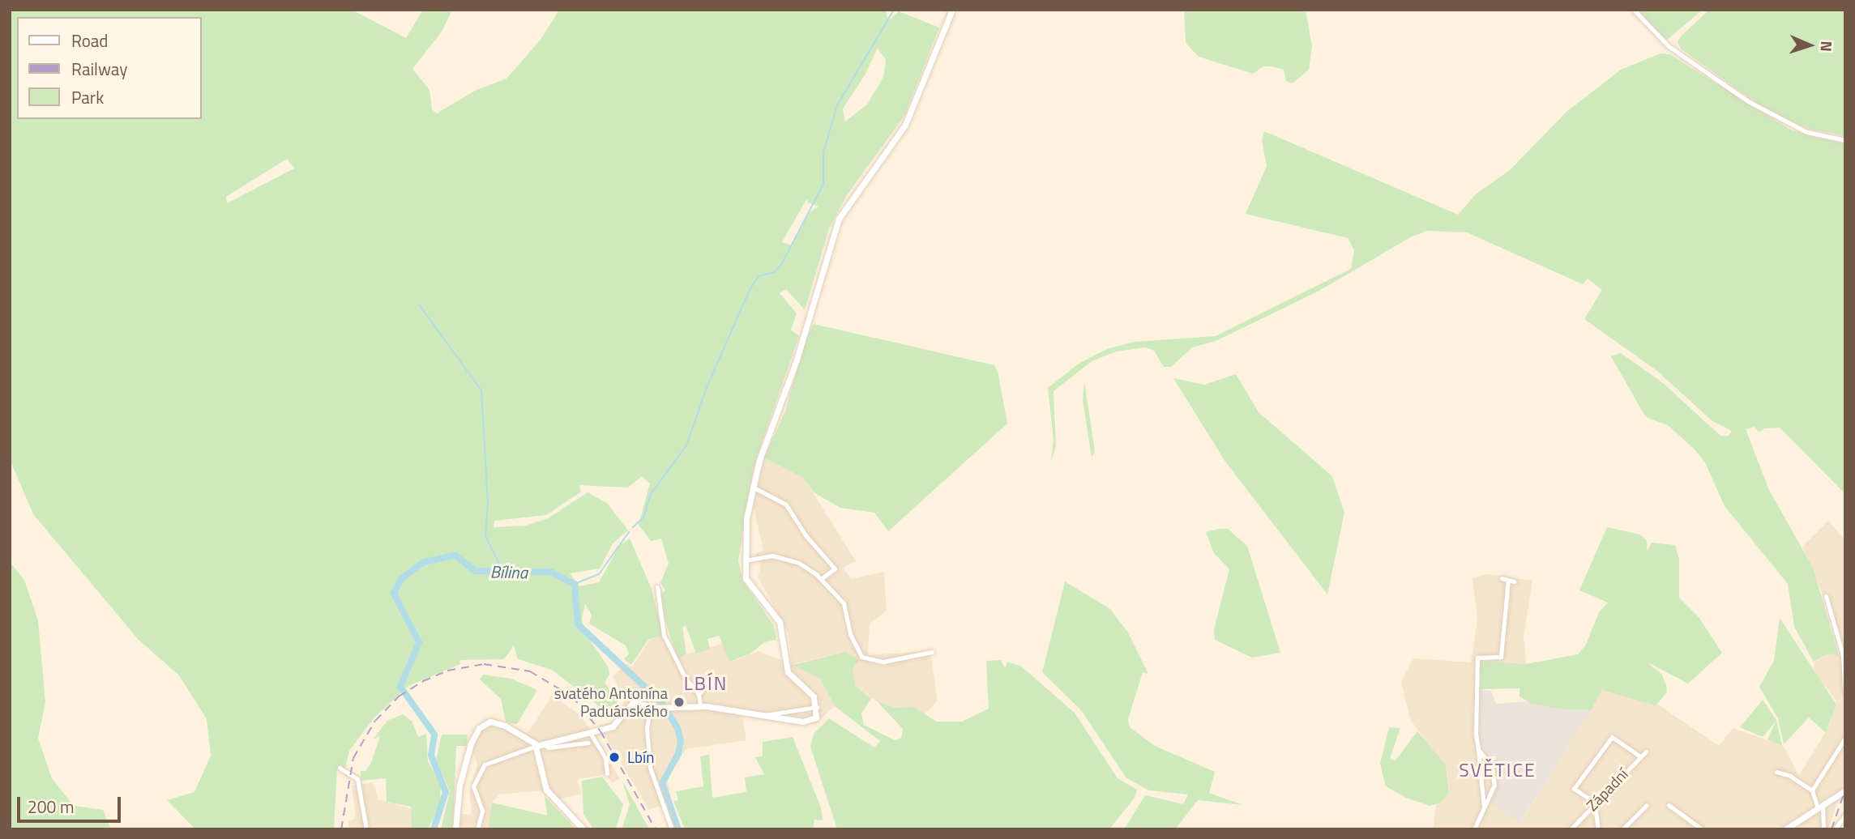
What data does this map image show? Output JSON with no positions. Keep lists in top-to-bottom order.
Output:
{
  "streets": {
    "street": ["Západní"]
  },
  "districts": ["LBÍN", "SVĚTICE"],
  "water": ["Bílina"],
  "places": ["svatého Antonína Paduánského", "Lbín"],
  "legend": ["Road", "Railway", "Park"],
  "scale_bar": "200 m",
  "north": "right"
}
